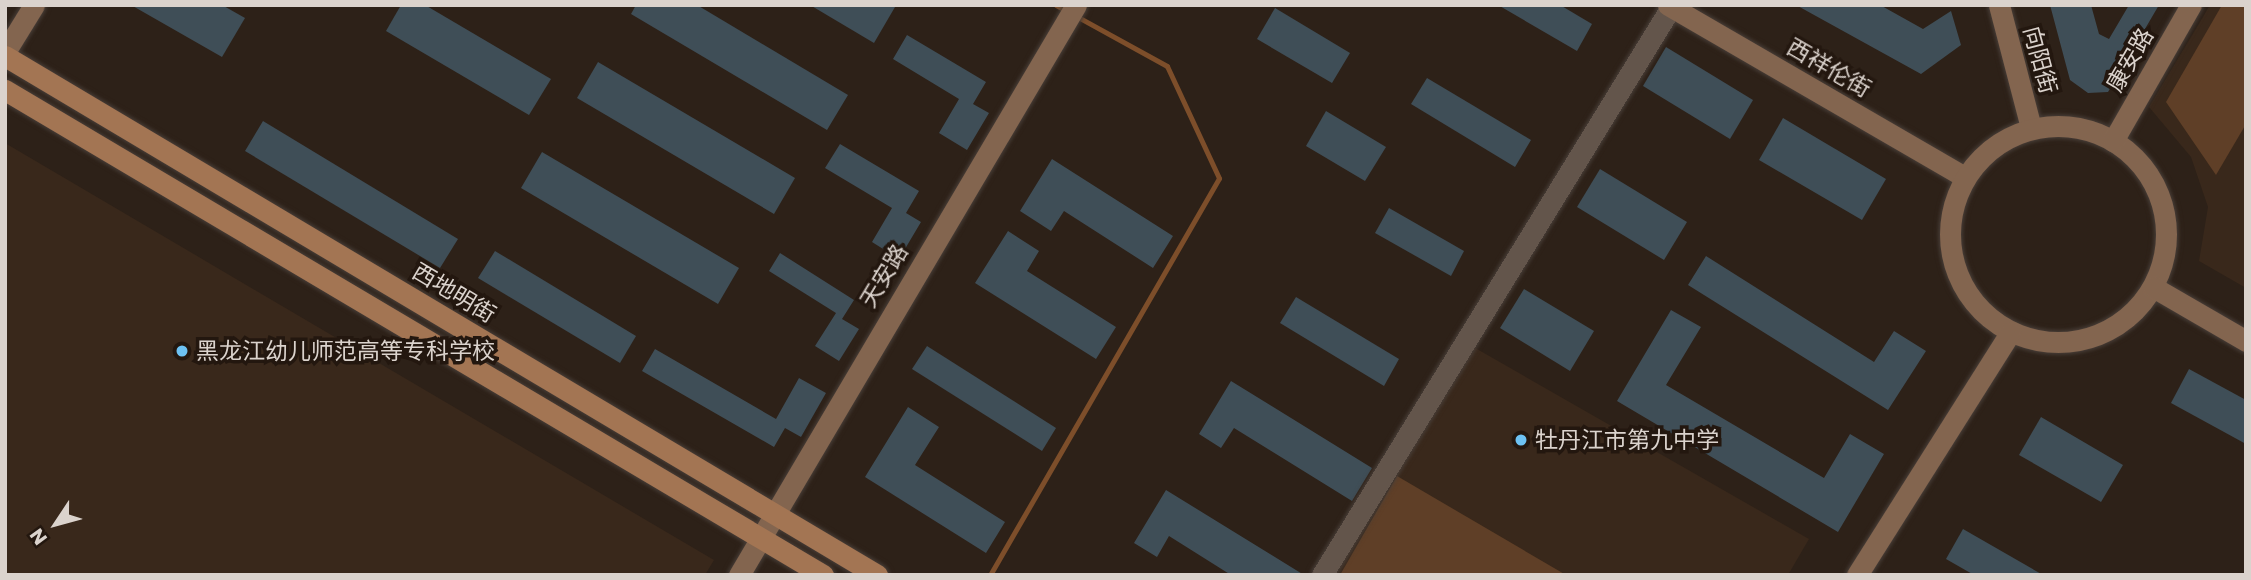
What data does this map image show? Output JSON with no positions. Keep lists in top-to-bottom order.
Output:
{
  "streets": {
    "main road": ["西地明街"],
    "street": [
      "向阳街",
      "康安路",
      "西祥伦街",
      "天安路"
    ]
  },
  "crossings": [
    ["向阳街", "康安路"],
    ["向阳街", "西祥伦街"],
    ["康安路", "西祥伦街"],
    ["天安路", "西地明街"]
  ],
  "places": ["黑龙江幼儿师范高等专科学校", "牡丹江市第九中学"],
  "north": "bottom left"
}
